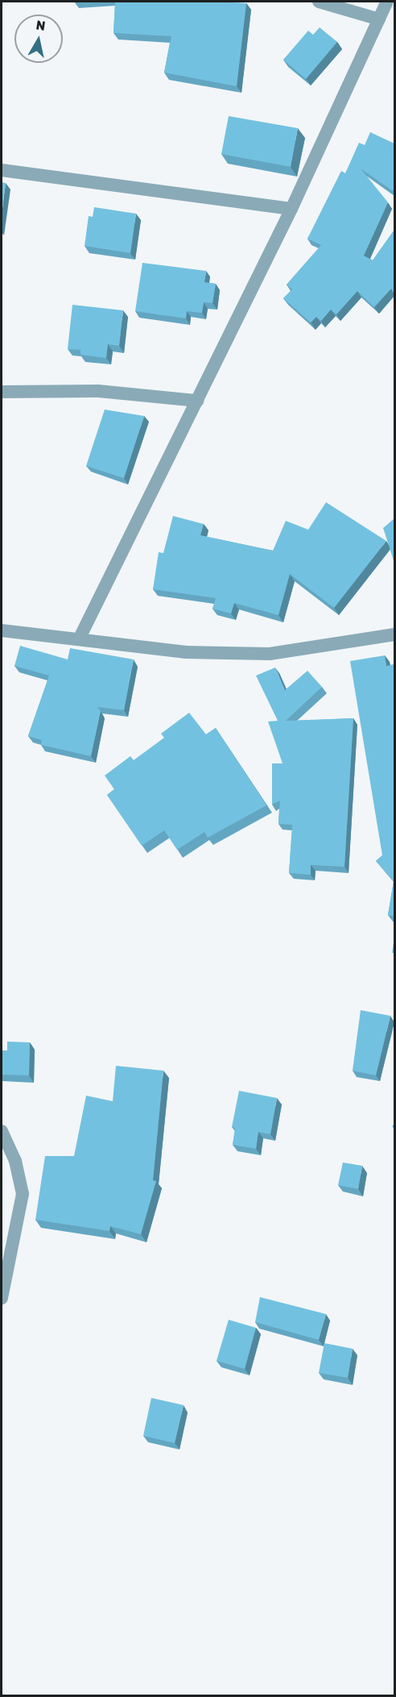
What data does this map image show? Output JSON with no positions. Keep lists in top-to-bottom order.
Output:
{
  "north": "top"
}
